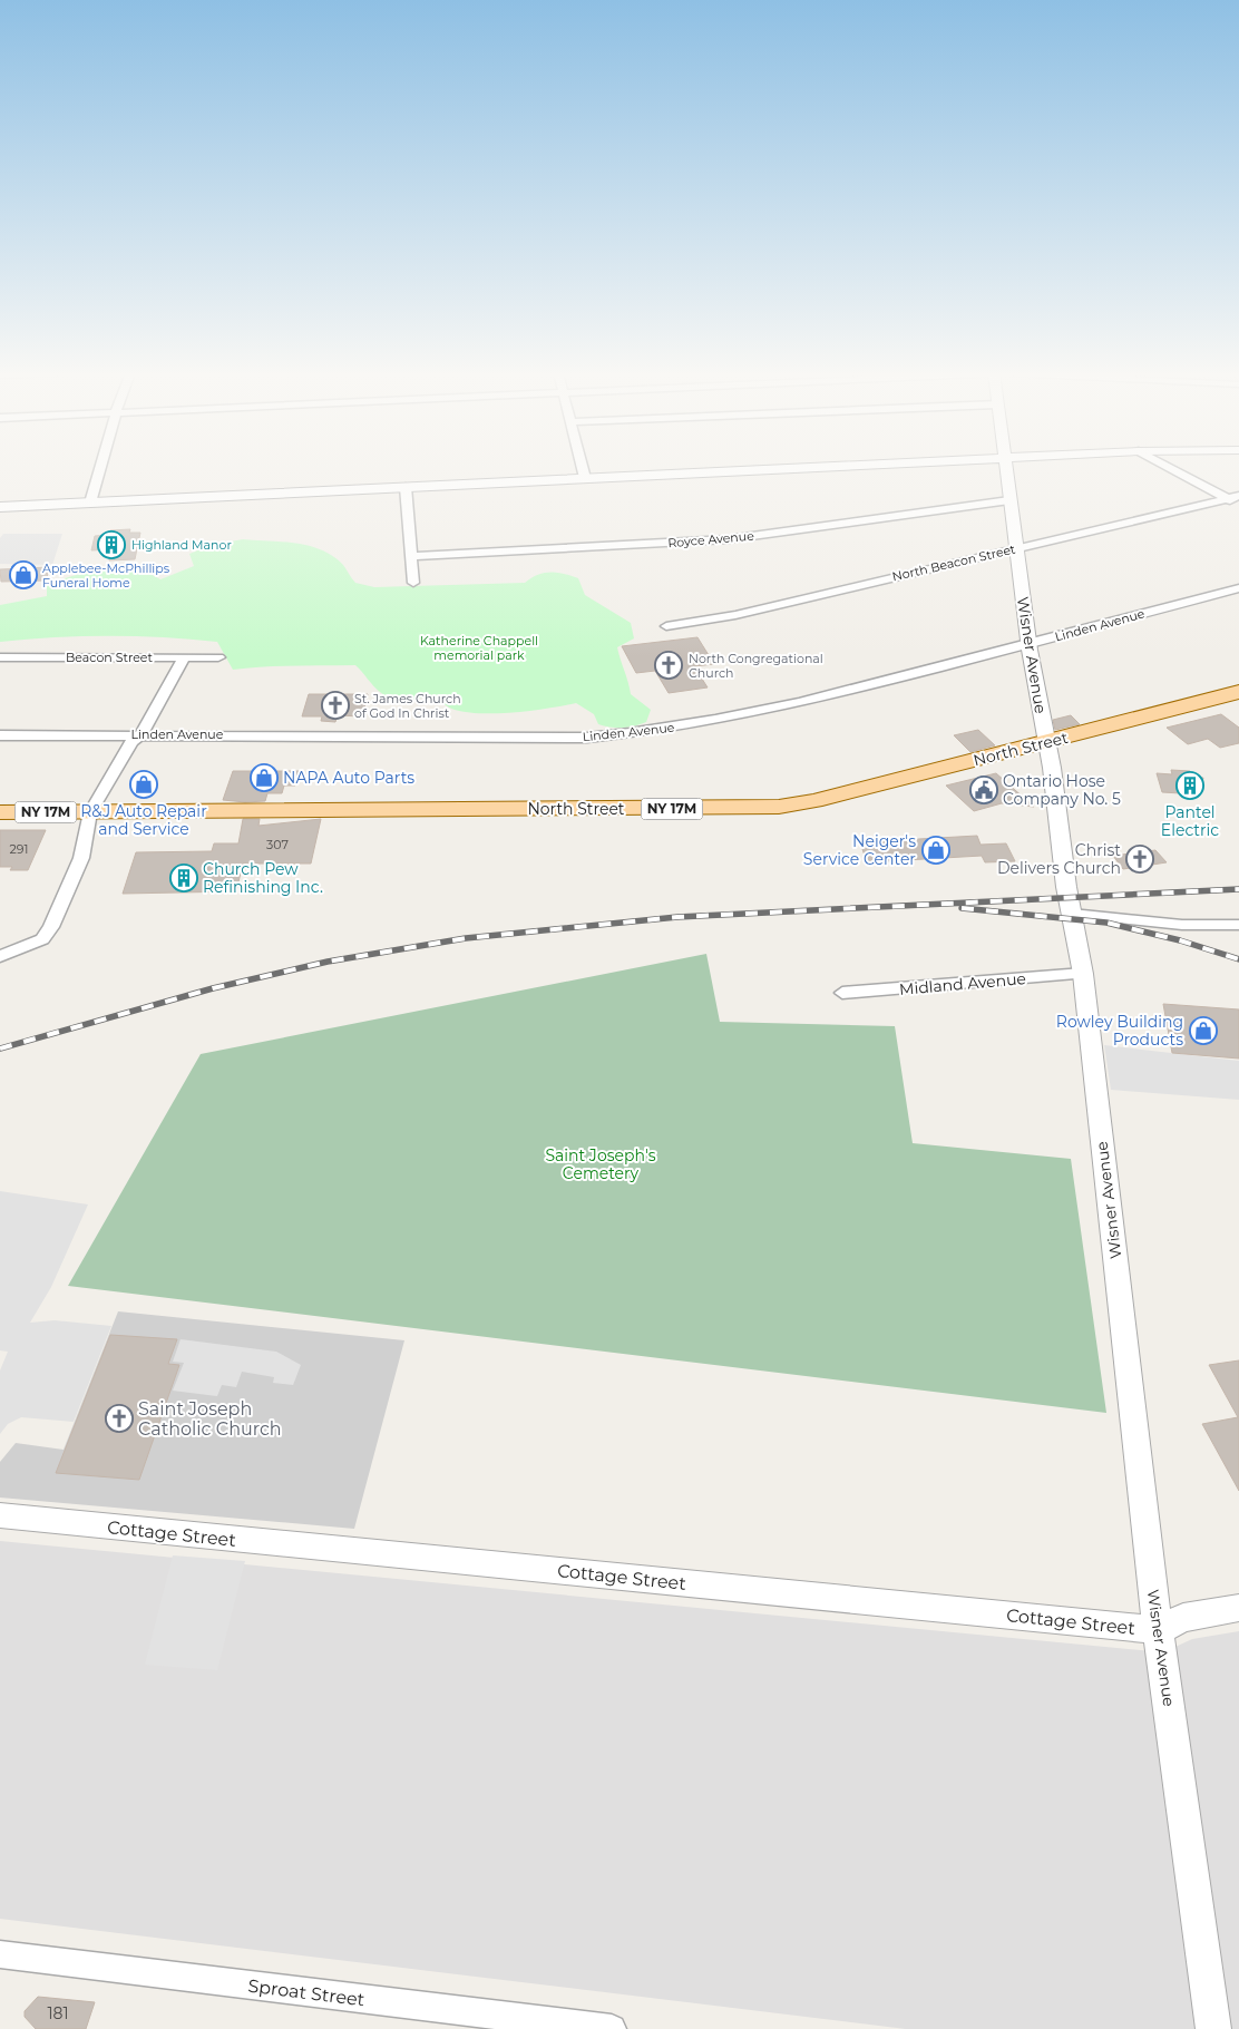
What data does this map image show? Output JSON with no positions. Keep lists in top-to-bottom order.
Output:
{
  "streets": {
    "main road": ["North Street", "NY 17M"],
    "street": [
      "Royce Avenue",
      "North Beacon Street",
      "Linden Avenue",
      "Wisner Avenue",
      "Beacon Street",
      "Midland Avenue",
      "Cottage Street",
      "Sproat Street"
    ]
  },
  "crossings": [
    ["Royce Avenue", "Wisner Avenue"],
    ["North Beacon Street", "Wisner Avenue"],
    ["Linden Avenue", "Wisner Avenue"],
    ["Wisner Avenue", "North Street"],
    ["Wisner Avenue", "Midland Avenue"],
    ["Wisner Avenue", "Cottage Street"]
  ],
  "parks": ["Katherine Chappell memorial park", "Saint Joseph's Cemetery"],
  "places": {
    "building": ["Highland Manor", "Pantel Electric", "Church Pew Refinishing Inc."],
    "shop": [
      "Applebee-McPhillips Funeral Home",
      "NAPA Auto Parts",
      "R&J Auto Repair and Service",
      "Neiger's Service Center",
      "Rowley Building Products"
    ],
    "church": [
      "North Congregational Church",
      "St. James Church of God In Christ",
      "Christ Delivers Church",
      "Saint Joseph Catholic Church"
    ],
    "public building": ["Ontario Hose Company No. 5"]
  },
  "house_numbers": ["307", "291", "181"]
}
